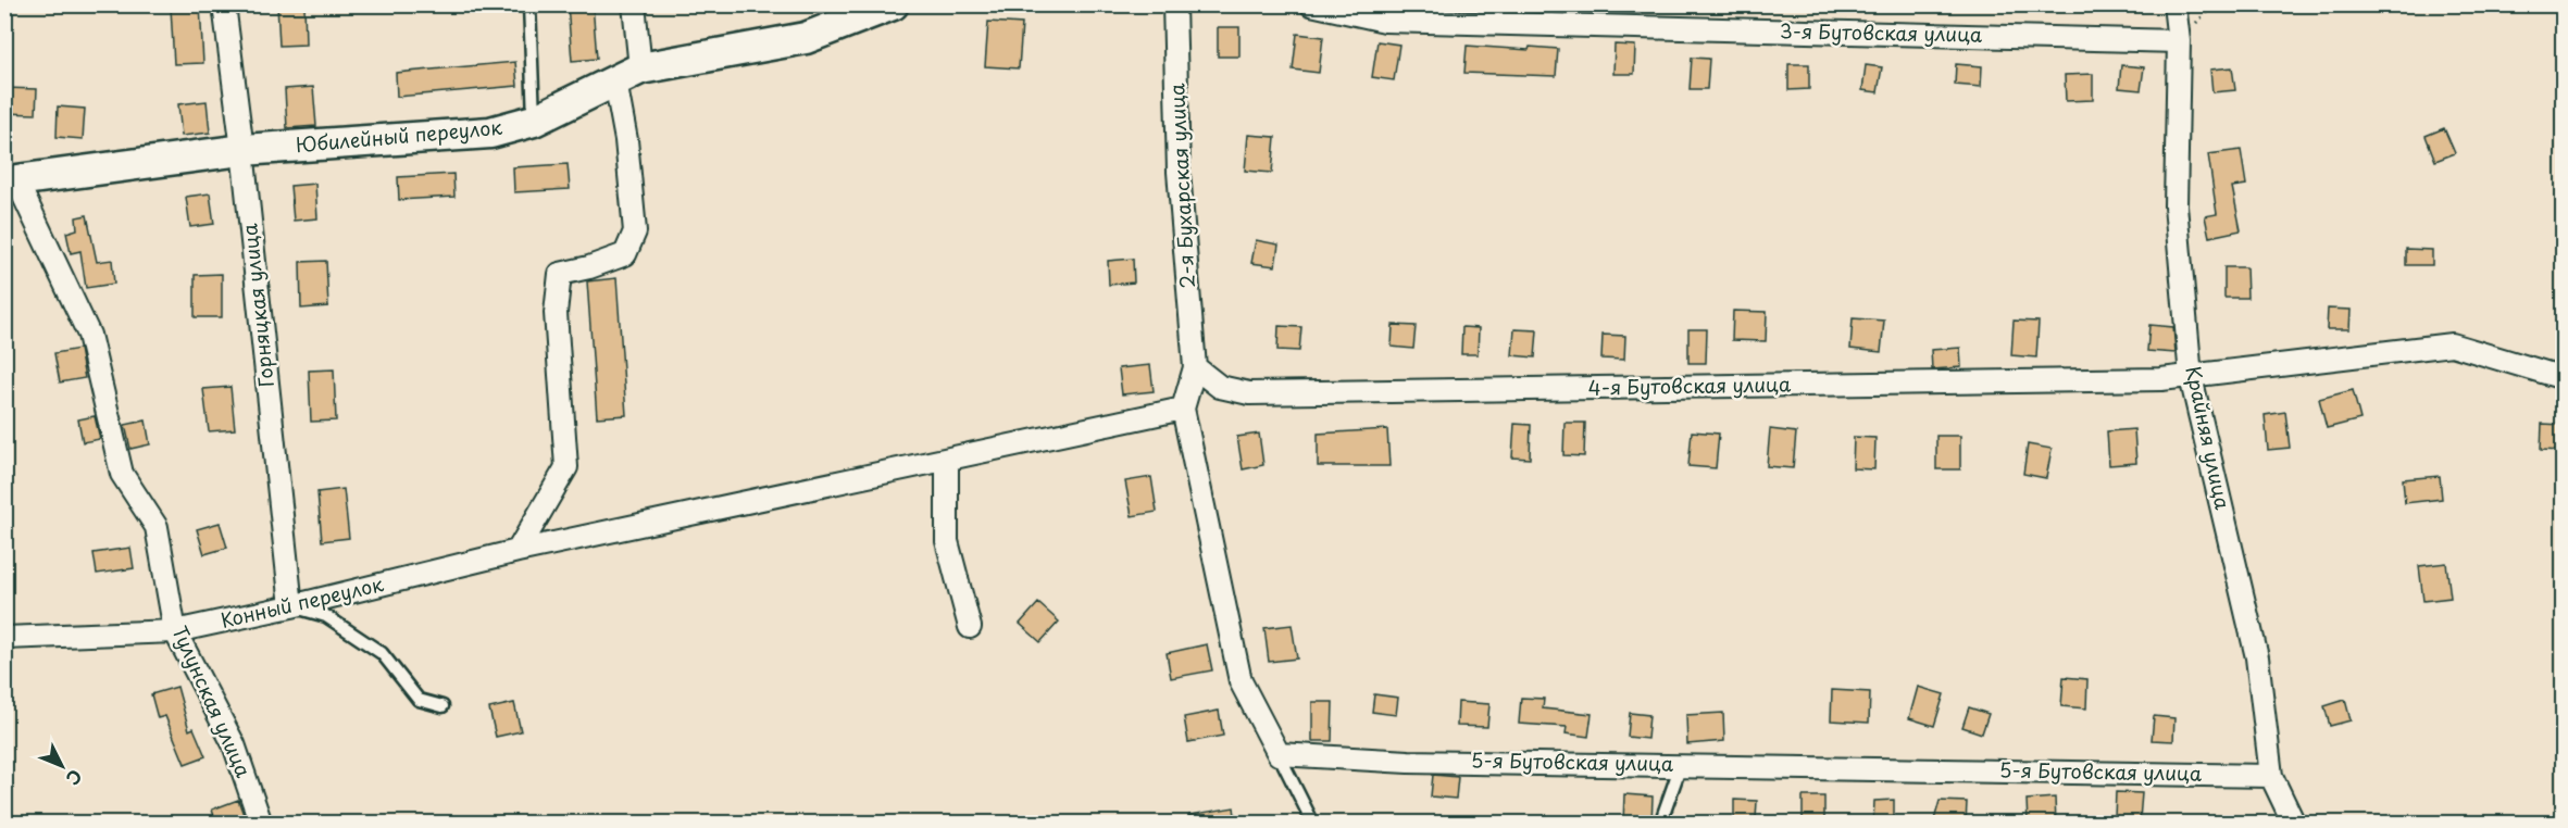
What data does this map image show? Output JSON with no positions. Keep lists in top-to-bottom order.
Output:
{
  "streets": {
    "street": [
      "3-я Бутовская улица",
      "Юбилейный переулок",
      "2-я Бухарская улица",
      "Горняцкая улица",
      "4-я Бутовская улица",
      "Крайняя улица",
      "Конный переулок",
      "Тулунская улица",
      "5-я Бутовская улица"
    ]
  },
  "crossings": [
    ["3-я Бутовская улица", "Крайняя улица"],
    ["Юбилейный переулок", "Горняцкая улица"],
    ["Юбилейный переулок", "Тулунская улица"],
    ["2-я Бухарская улица", "4-я Бутовская улица"],
    ["Горняцкая улица", "Конный переулок"],
    ["4-я Бутовская улица", "Крайняя улица"],
    ["Крайняя улица", "5-я Бутовская улица"],
    ["Конный переулок", "Тулунская улица"]
  ],
  "north": "bottom right"
}
